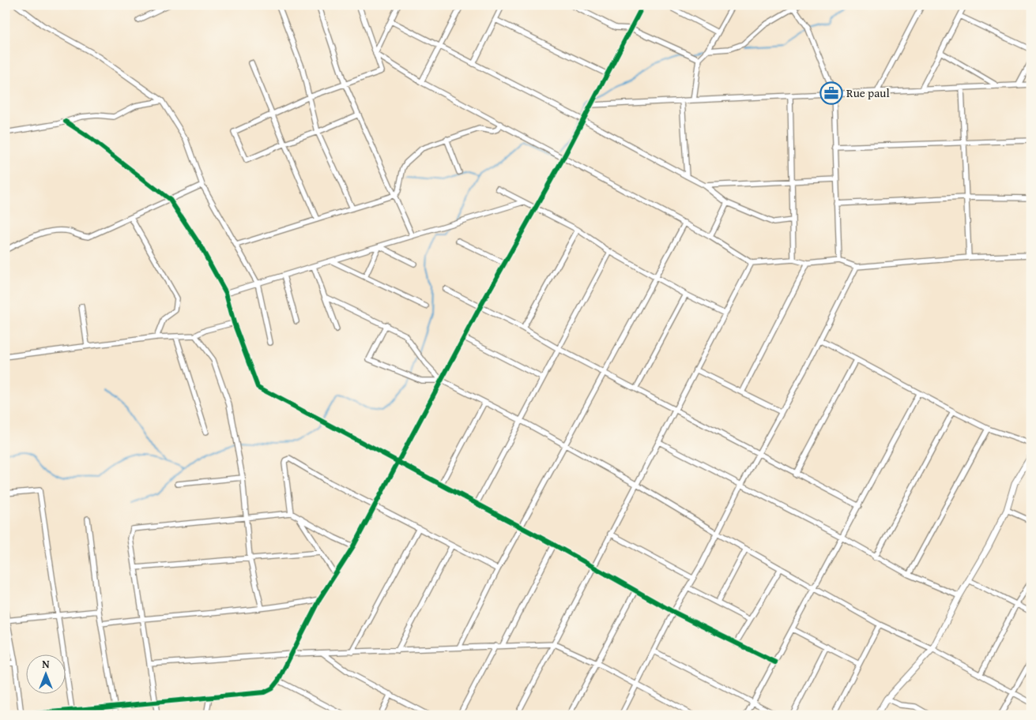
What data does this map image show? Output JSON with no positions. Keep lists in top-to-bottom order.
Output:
{
  "places": {
    "office": ["Rue paul"]
  },
  "north": "top"
}
